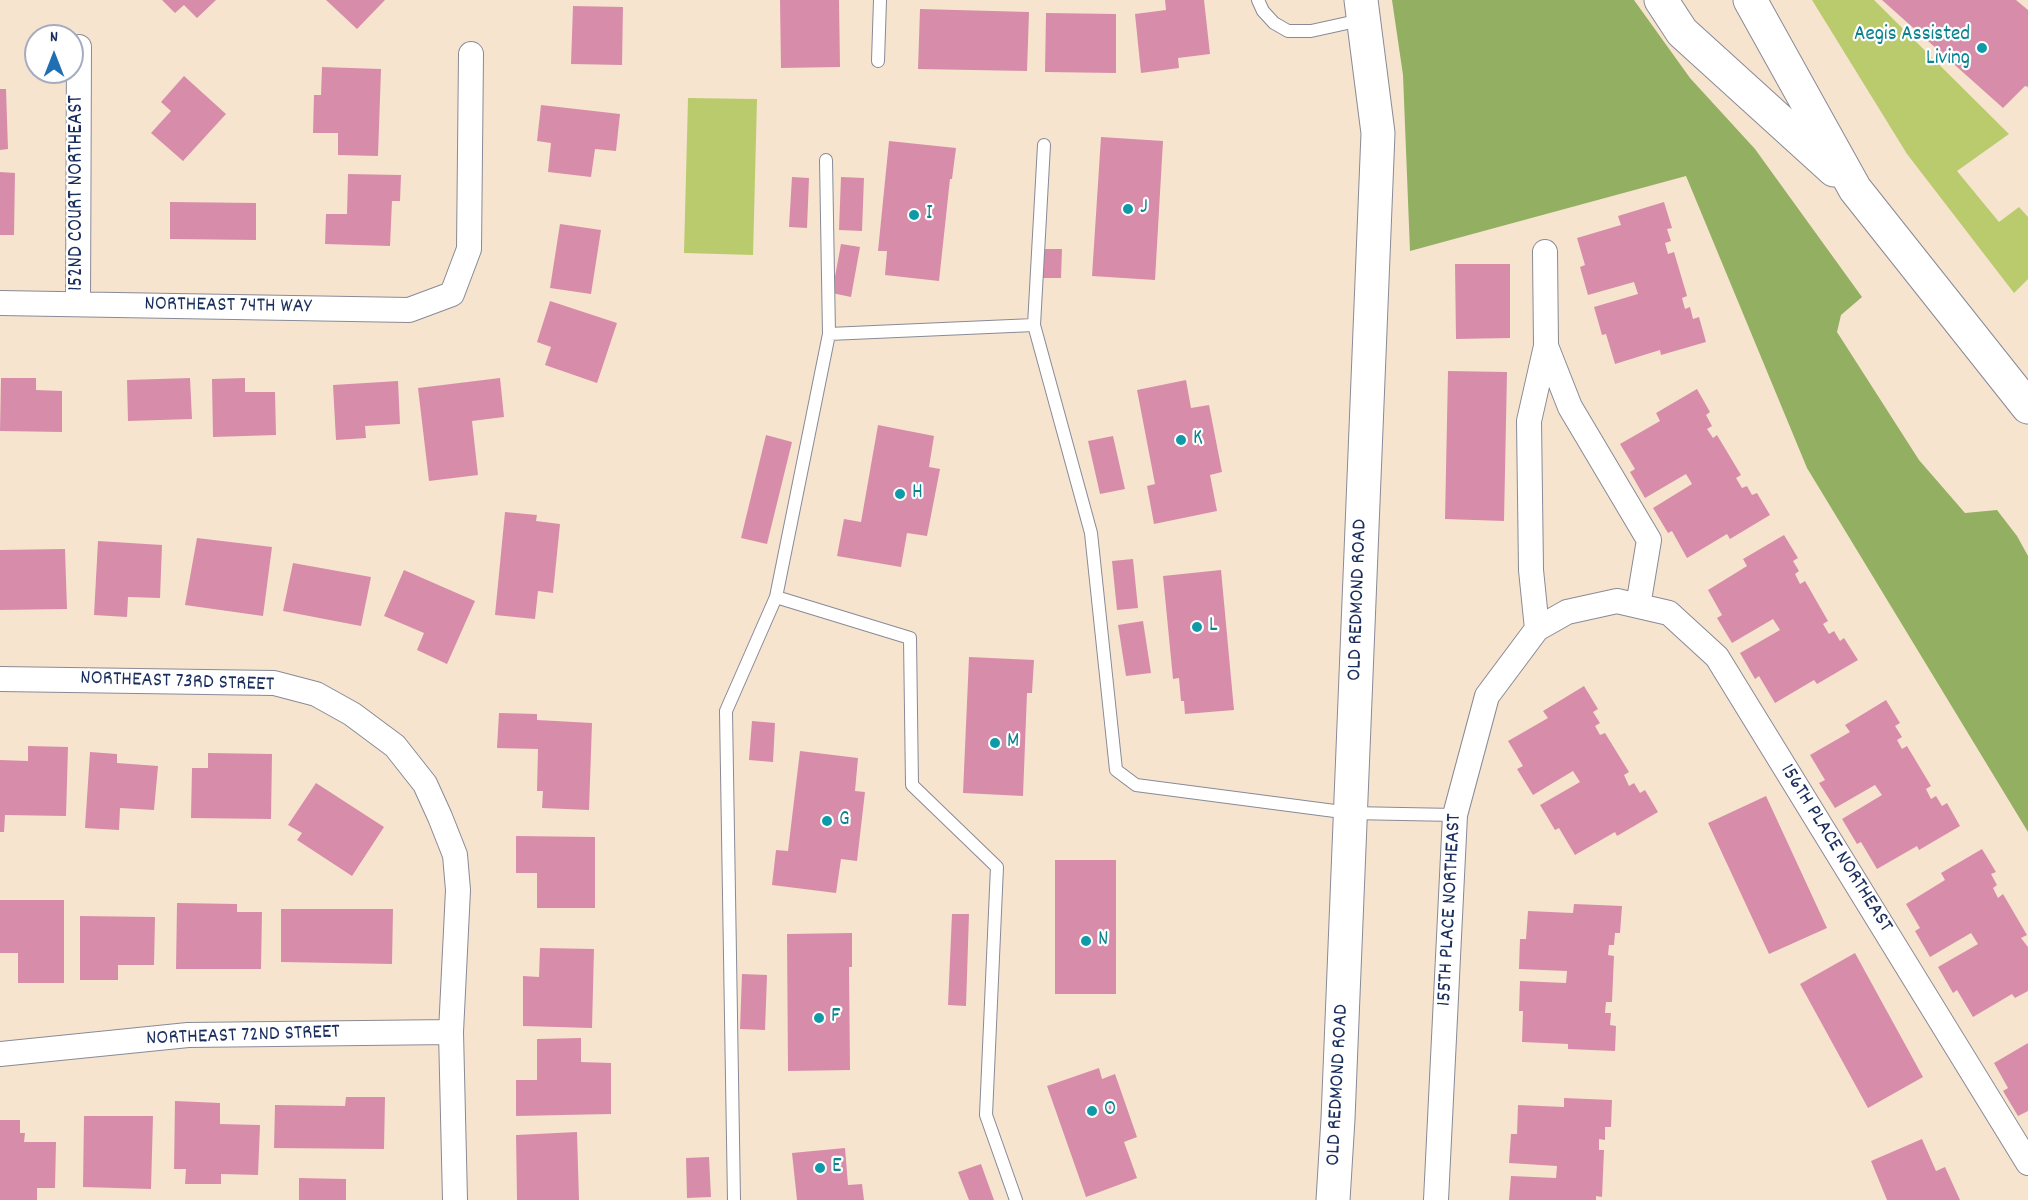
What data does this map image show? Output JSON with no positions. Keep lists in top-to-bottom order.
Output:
{
  "streets": {
    "main road": ["OLD REDMOND ROAD"],
    "street": [
      "152ND COURT NORTHEAST",
      "NORTHEAST 74TH WAY",
      "NORTHEAST 73RD STREET",
      "156TH PLACE NORTHEAST",
      "155TH PLACE NORTHEAST",
      "NORTHEAST 72ND STREET"
    ]
  },
  "crossings": [
    ["152ND COURT NORTHEAST", "NORTHEAST 74TH WAY"],
    ["NORTHEAST 73RD STREET", "NORTHEAST 72ND STREET"],
    ["156TH PLACE NORTHEAST", "155TH PLACE NORTHEAST"]
  ],
  "places": [
    "Aegis Assisted Living",
    "J",
    "I",
    "K",
    "H",
    "L",
    "M",
    "G",
    "N",
    "F",
    "O",
    "E"
  ],
  "north": "top"
}
